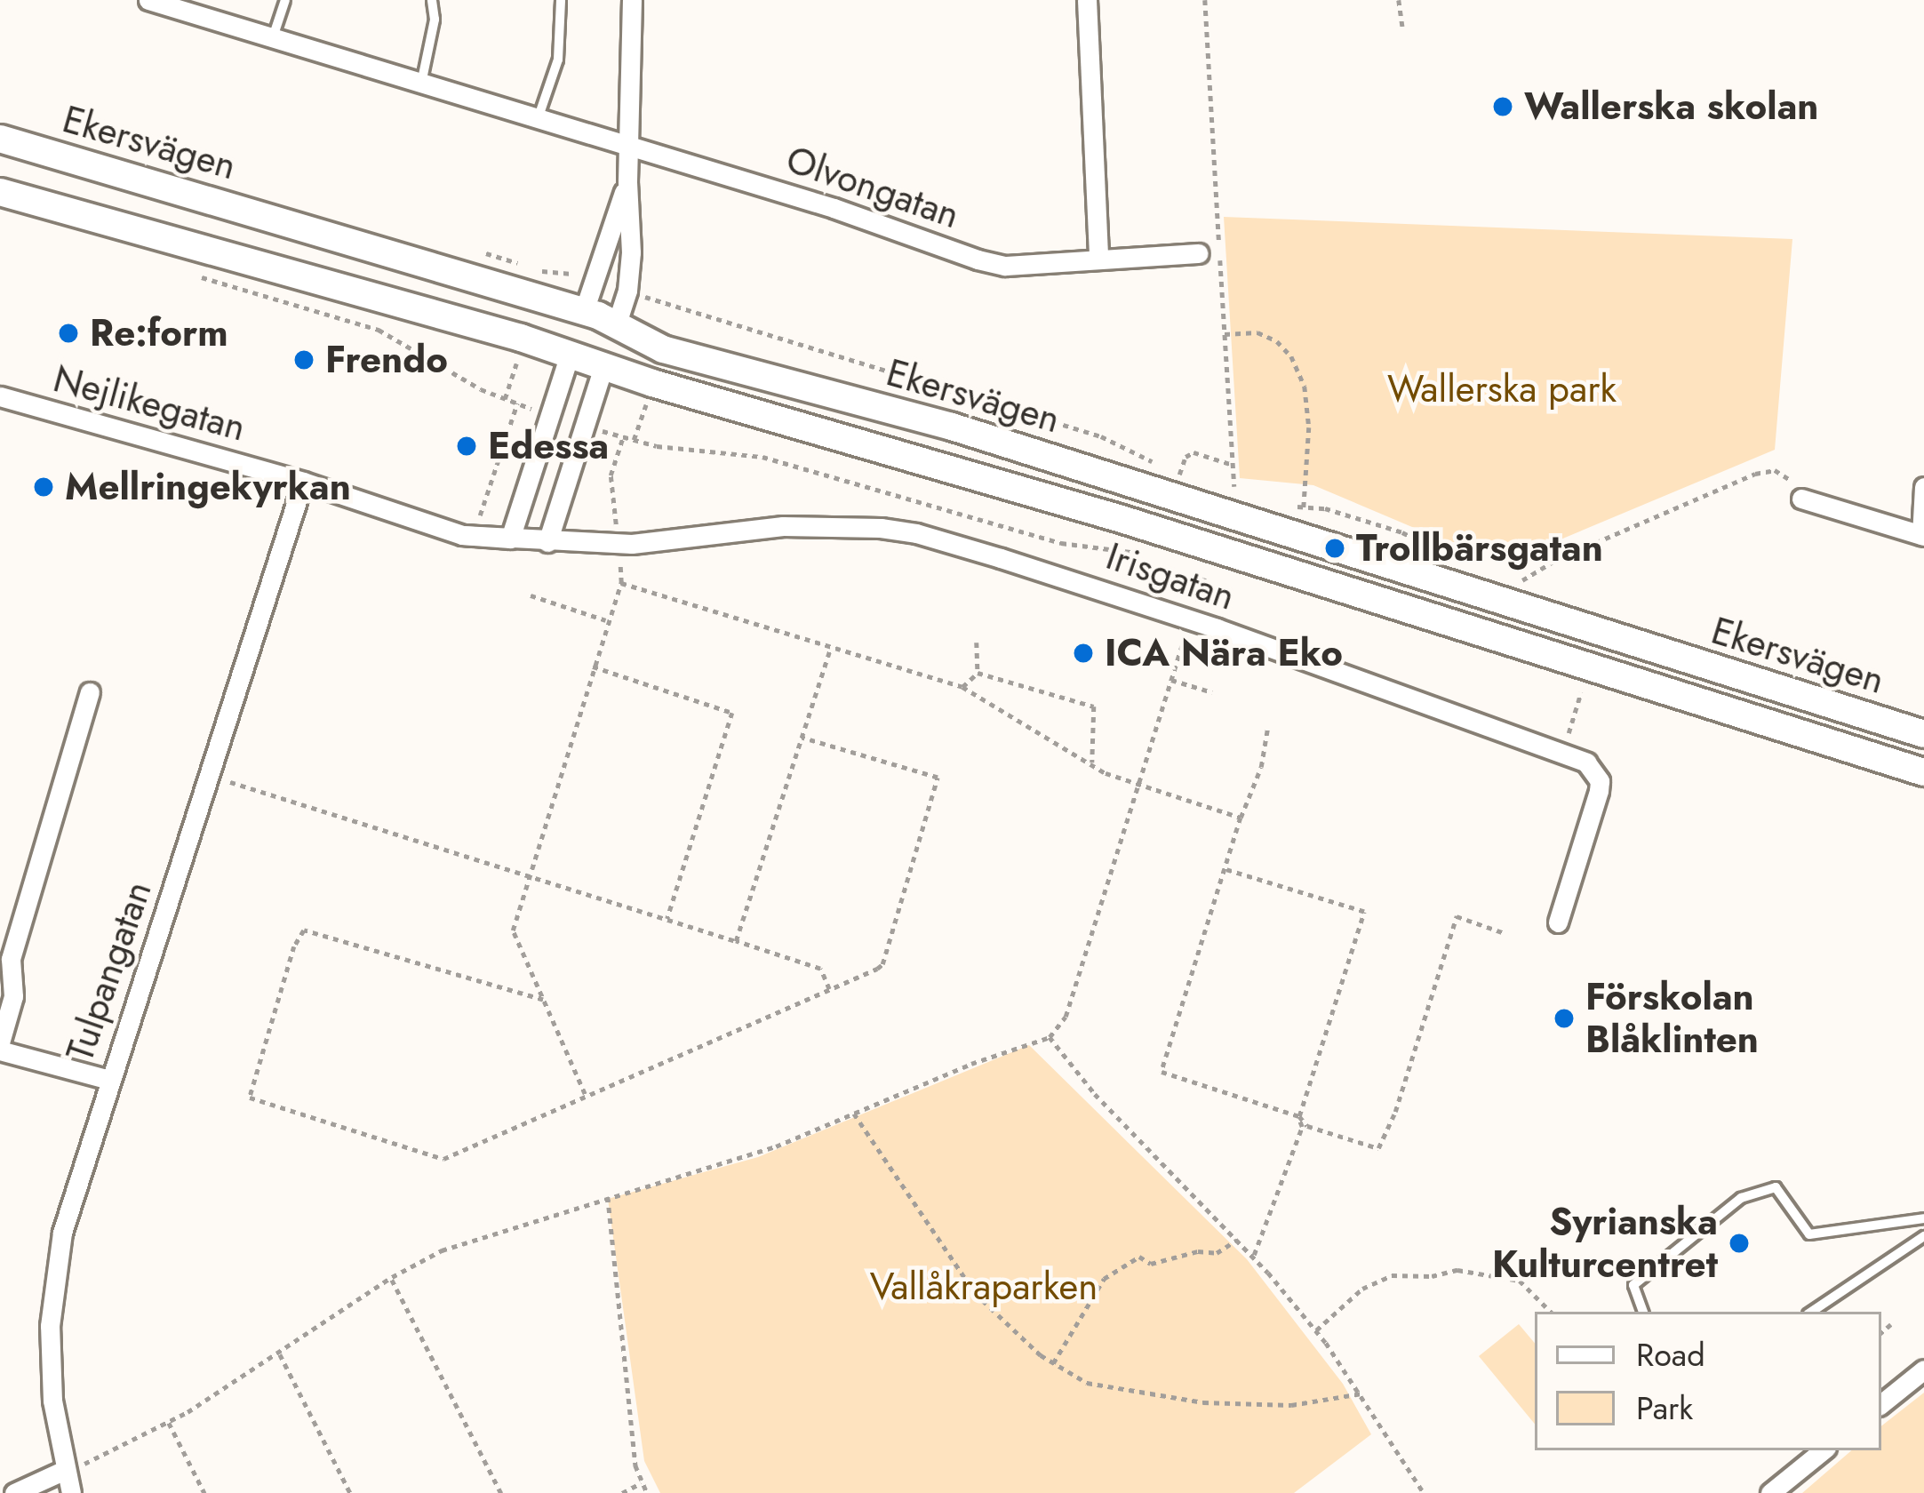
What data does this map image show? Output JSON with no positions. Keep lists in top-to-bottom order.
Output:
{
  "streets": {
    "main road": ["Ekersvägen"],
    "street": [
      "Olvongatan",
      "Nejlikegatan",
      "Irisgatan",
      "Tulpangatan"
    ]
  },
  "crossings": [
    ["Ekersvägen", "Nejlikegatan"],
    ["Nejlikegatan", "Irisgatan"],
    ["Nejlikegatan", "Tulpangatan"]
  ],
  "parks": ["Wallerska park", "Vallåkraparken"],
  "places": [
    "Wallerska skolan",
    "Re:form",
    "Frendo",
    "Edessa",
    "Mellringekyrkan",
    "Trollbärsgatan",
    "ICA Nära Eko",
    "Förskolan Blåklinten",
    "Syrianska Kulturcentret"
  ],
  "legend": ["Road", "Park"]
}
